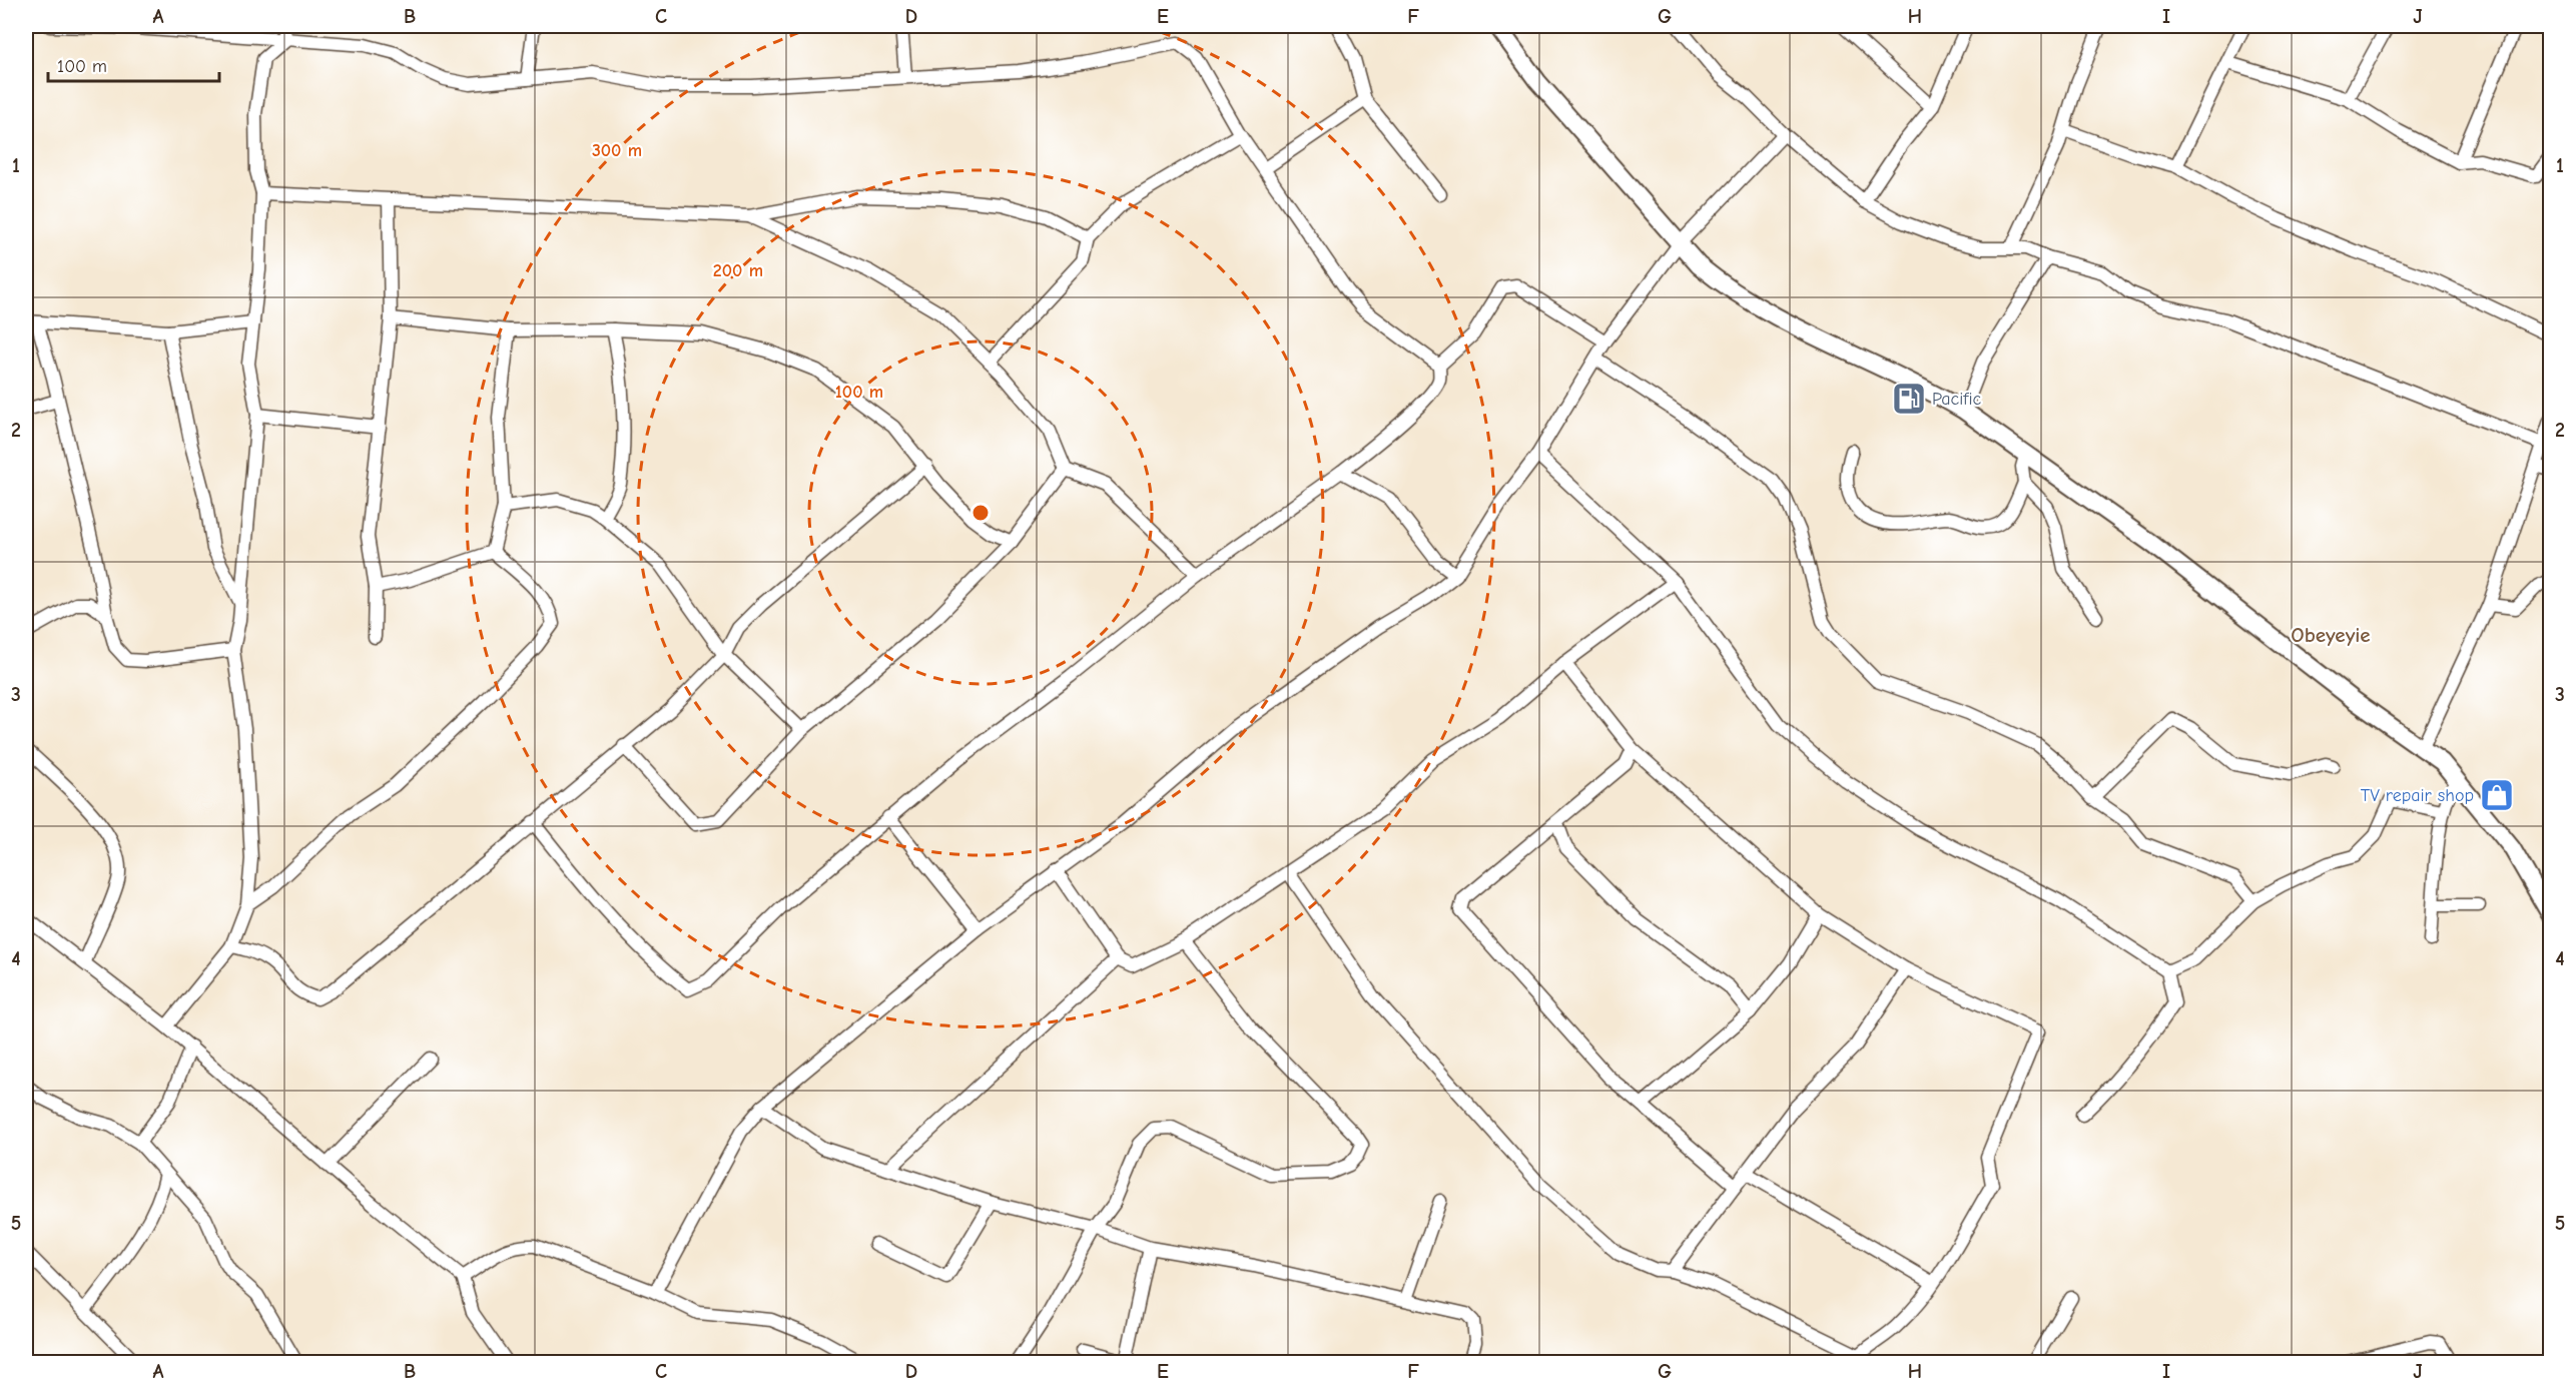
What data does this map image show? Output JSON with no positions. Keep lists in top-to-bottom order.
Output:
{
  "districts": ["Obeyeyie"],
  "places": {
    "fuel station": ["Pacific"],
    "shop": ["TV repair shop"]
  },
  "scale_bar": "100 m",
  "grid": {
    "columns": [
      "A",
      "B",
      "C",
      "D",
      "E",
      "F",
      "G",
      "H",
      "I",
      "J"
    ],
    "rows": [
      "1",
      "2",
      "3",
      "4",
      "5"
    ]
  },
  "rings": ["300 m", "200 m", "100 m"]
}
